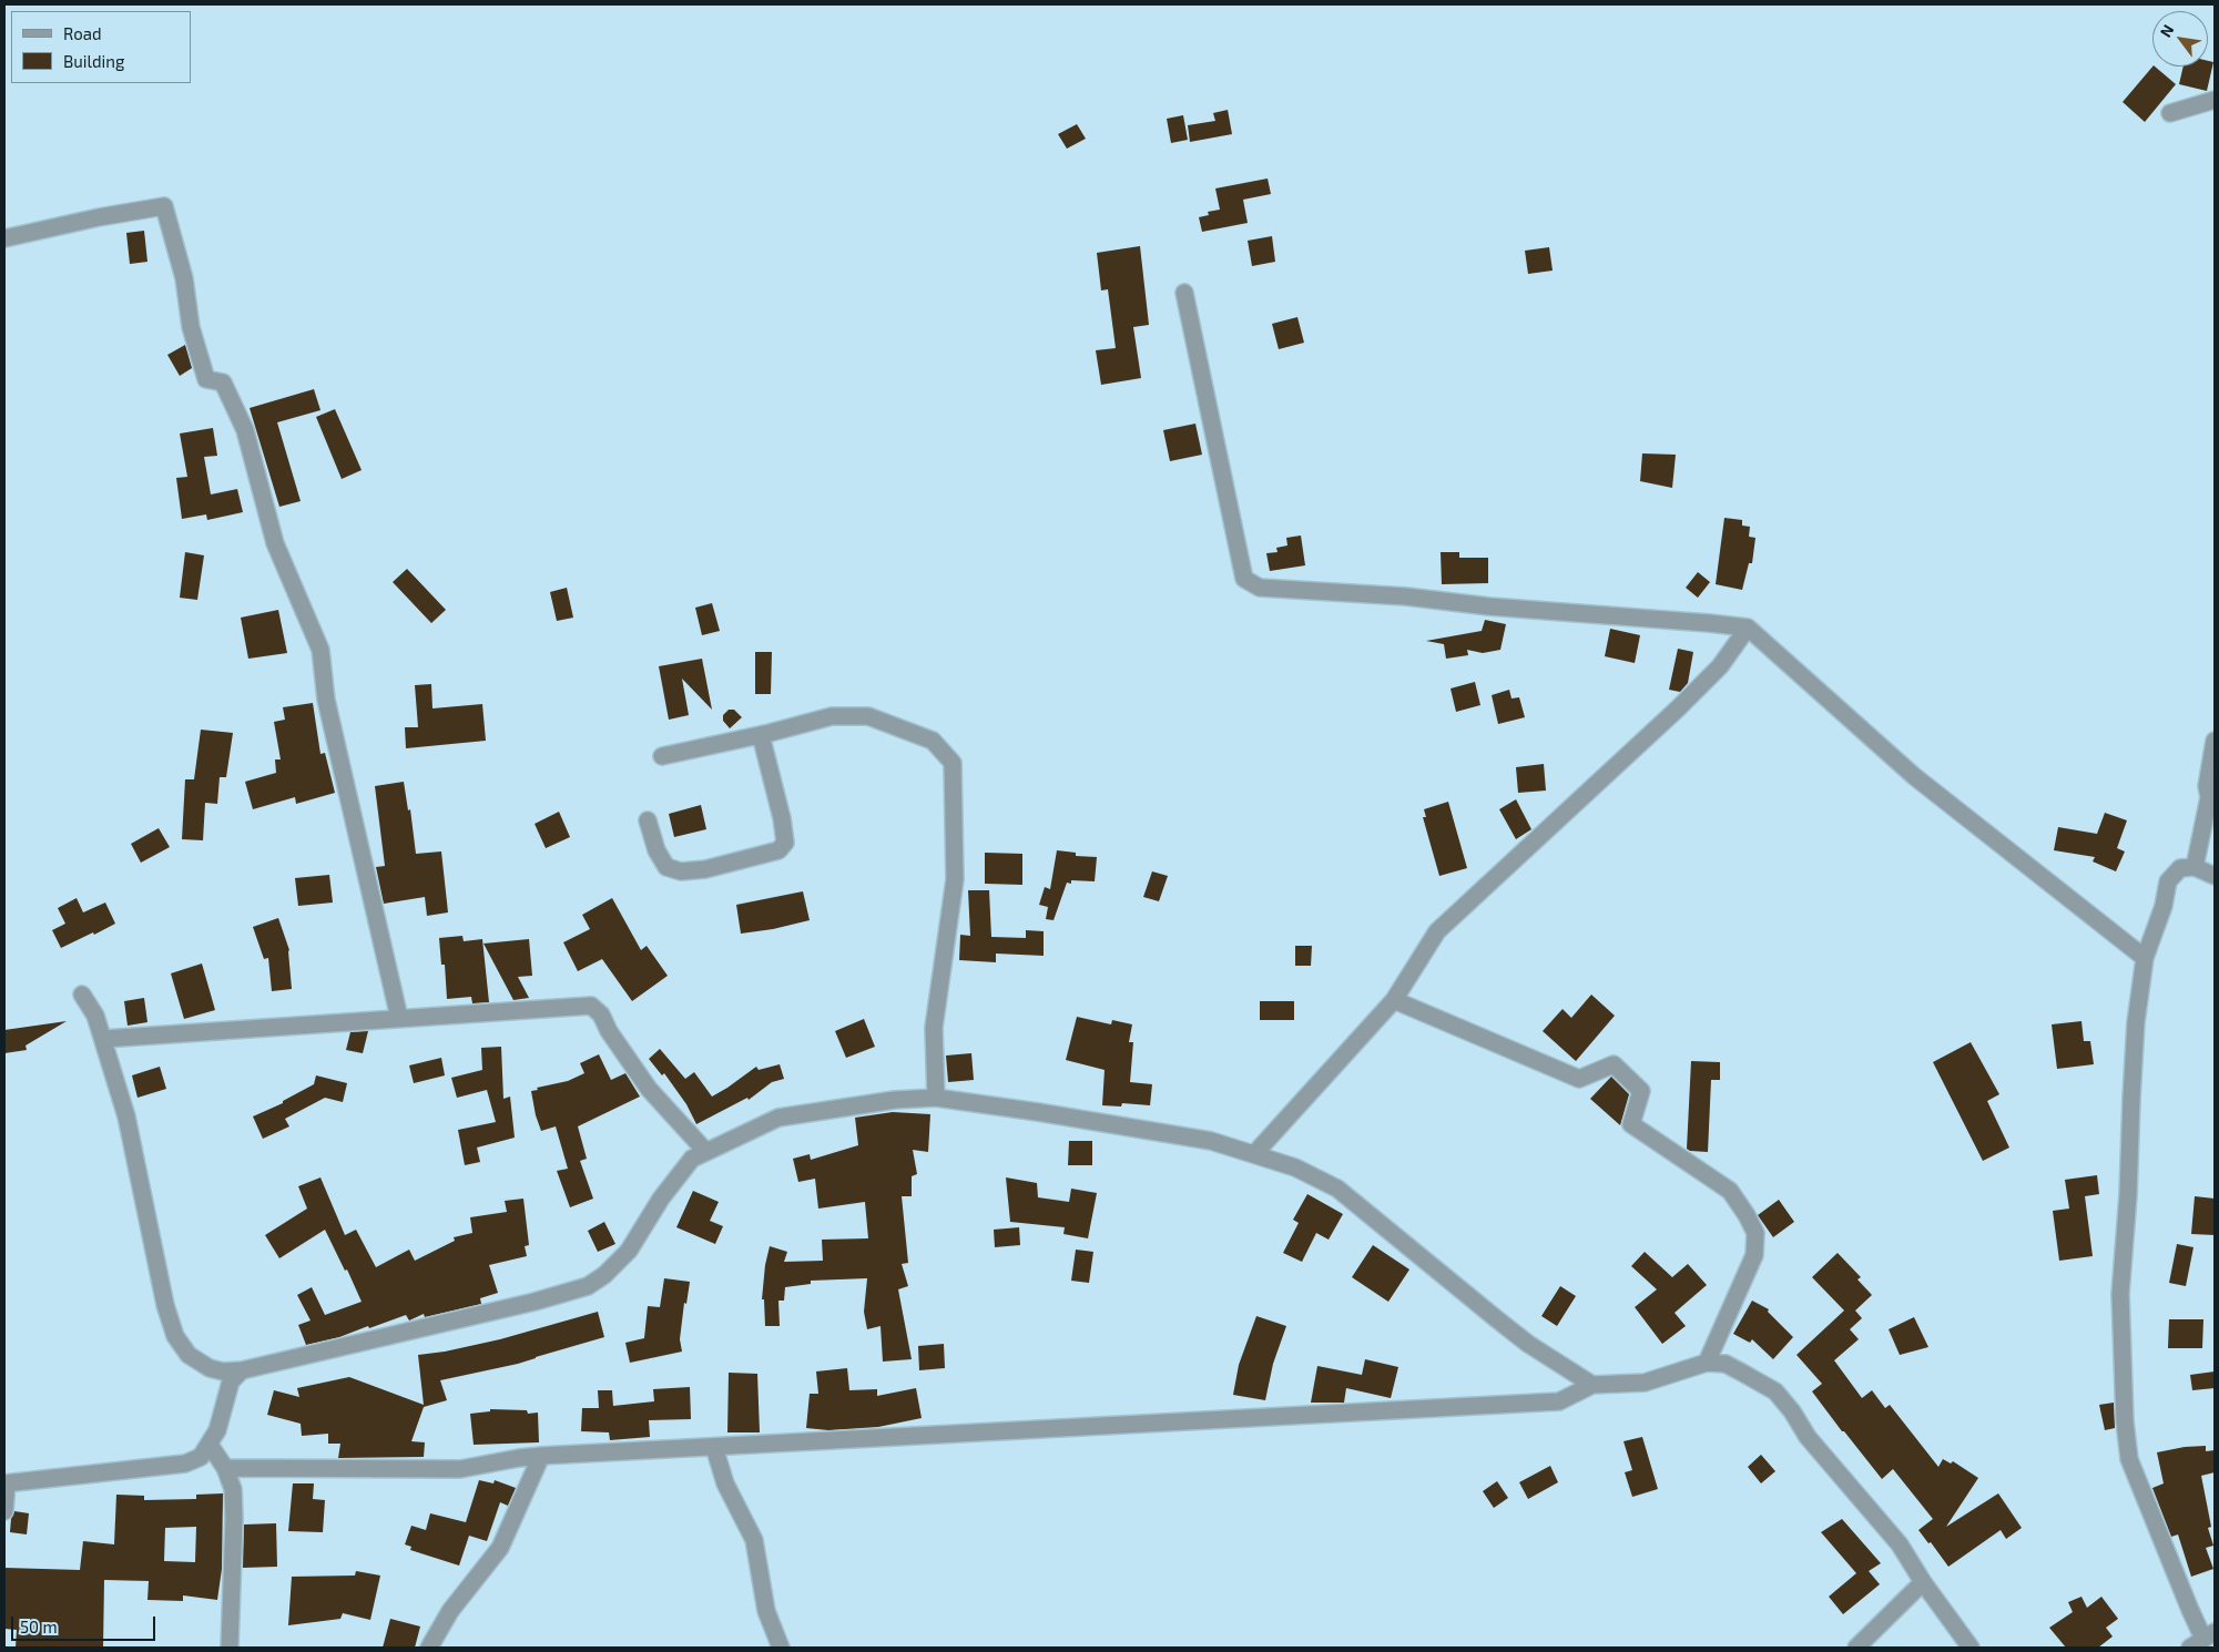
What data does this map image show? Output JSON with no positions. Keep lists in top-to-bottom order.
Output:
{
  "legend": ["Road", "Building"],
  "scale_bar": "50 m",
  "north": "top left"
}
